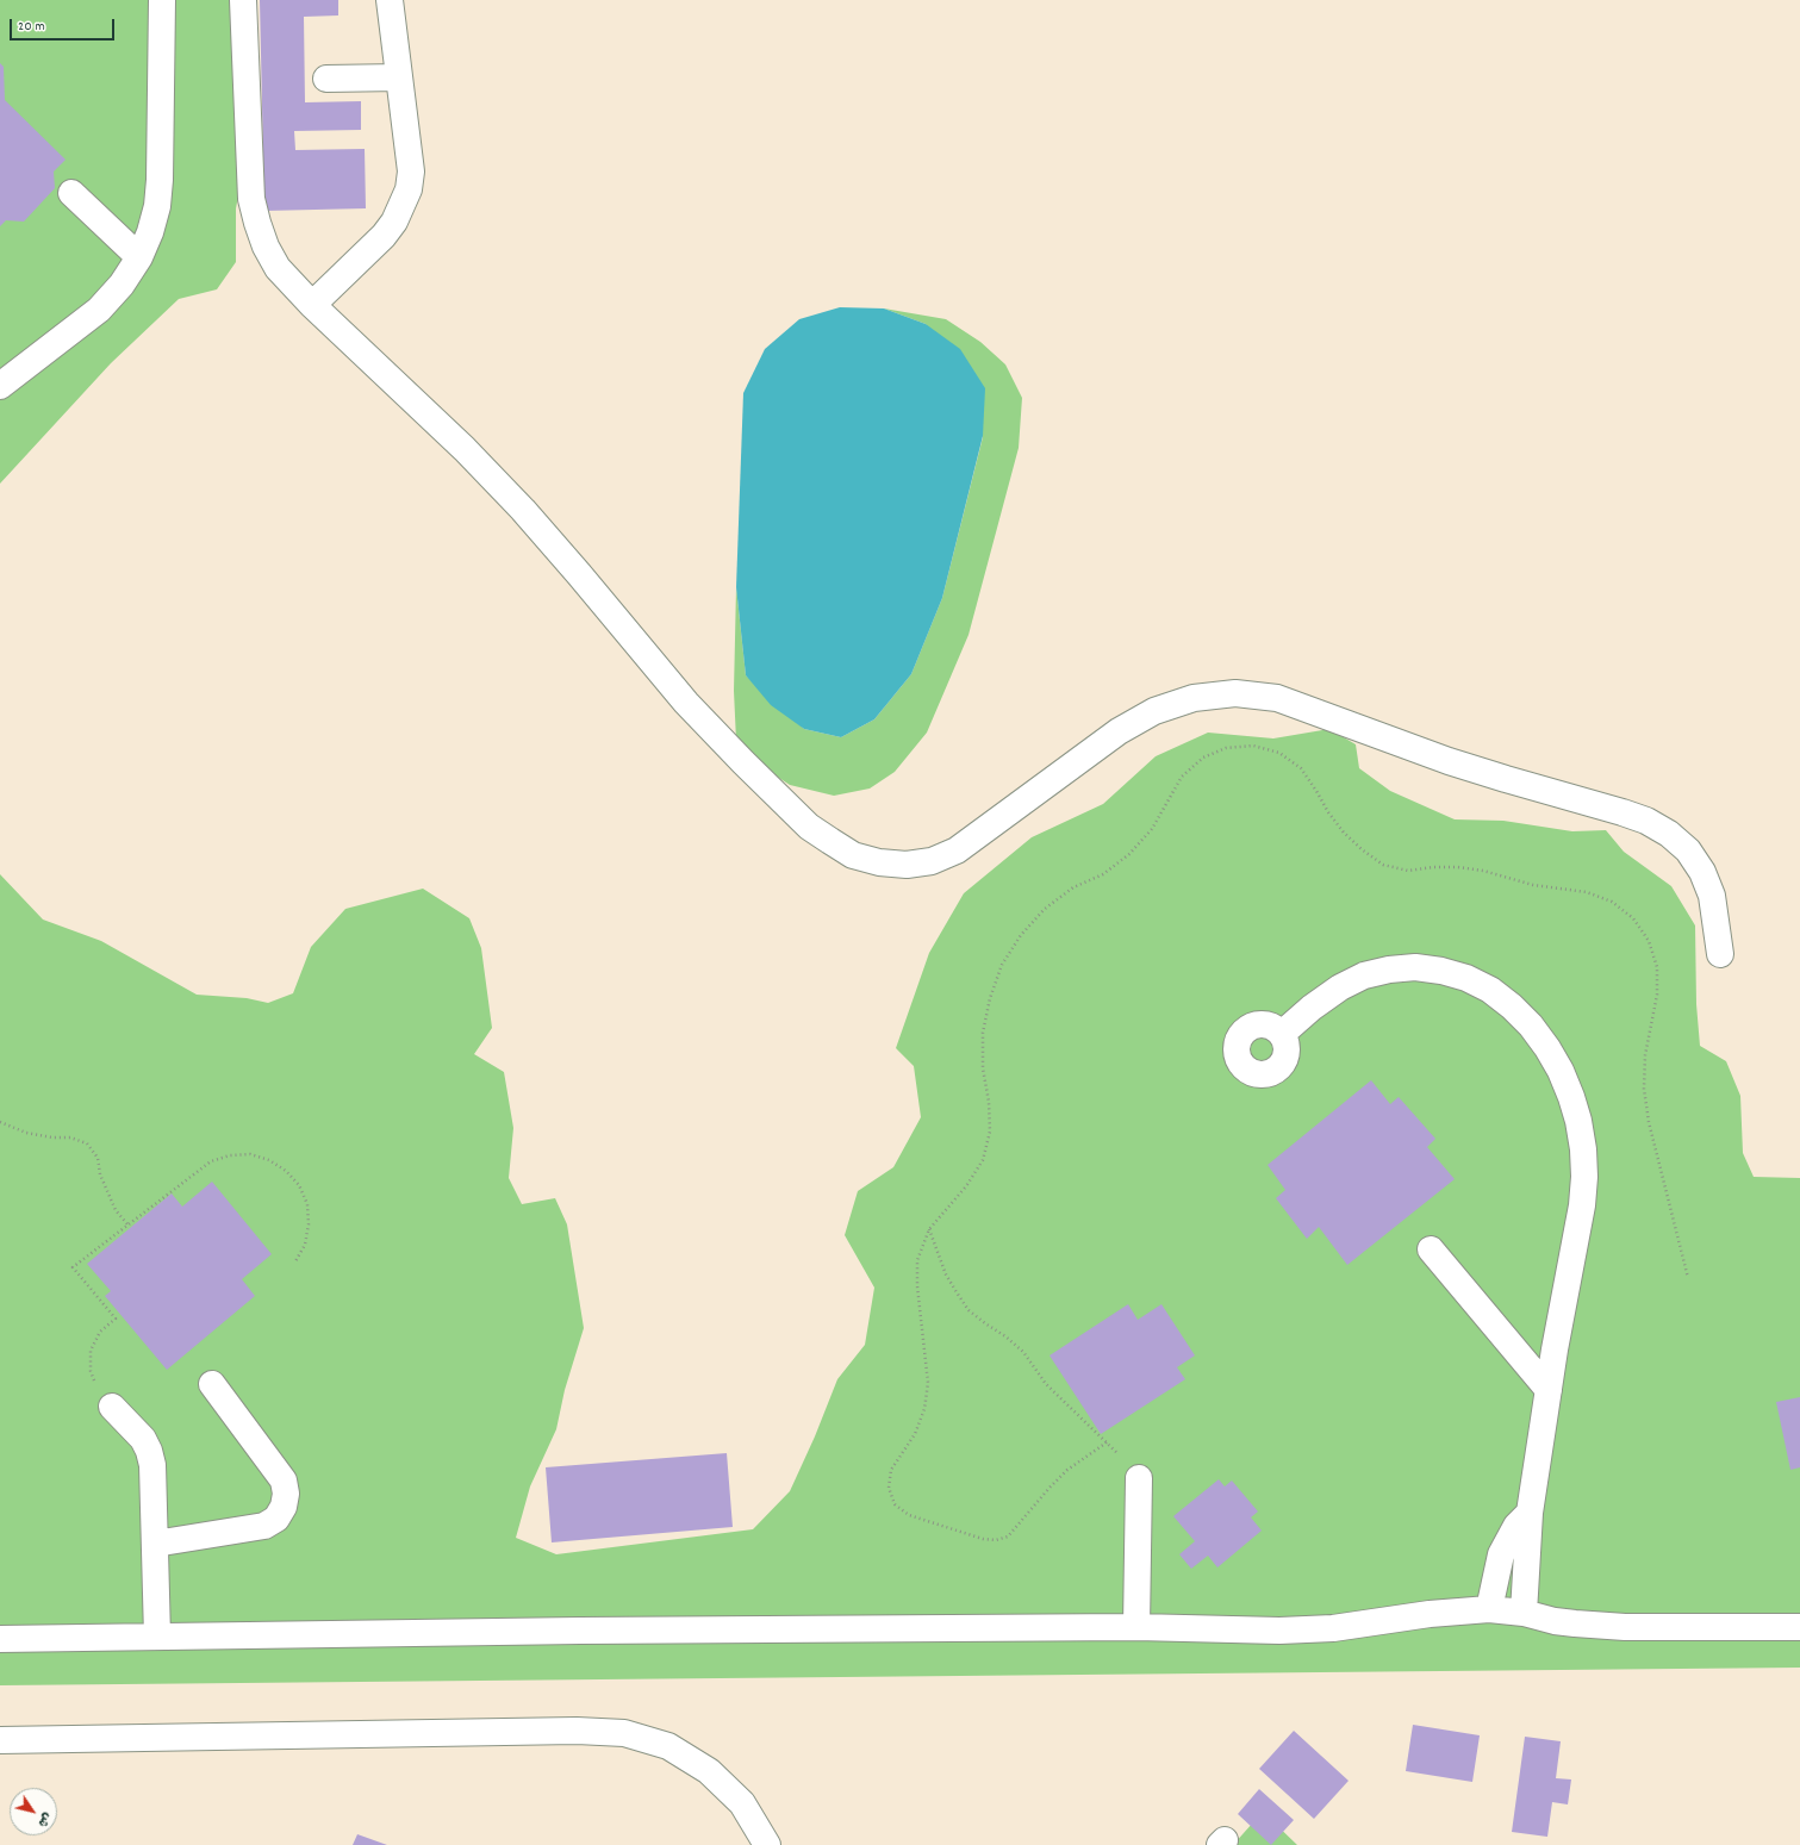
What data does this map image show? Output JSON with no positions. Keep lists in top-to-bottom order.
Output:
{
  "scale_bar": "20 m",
  "north": "bottom right"
}
